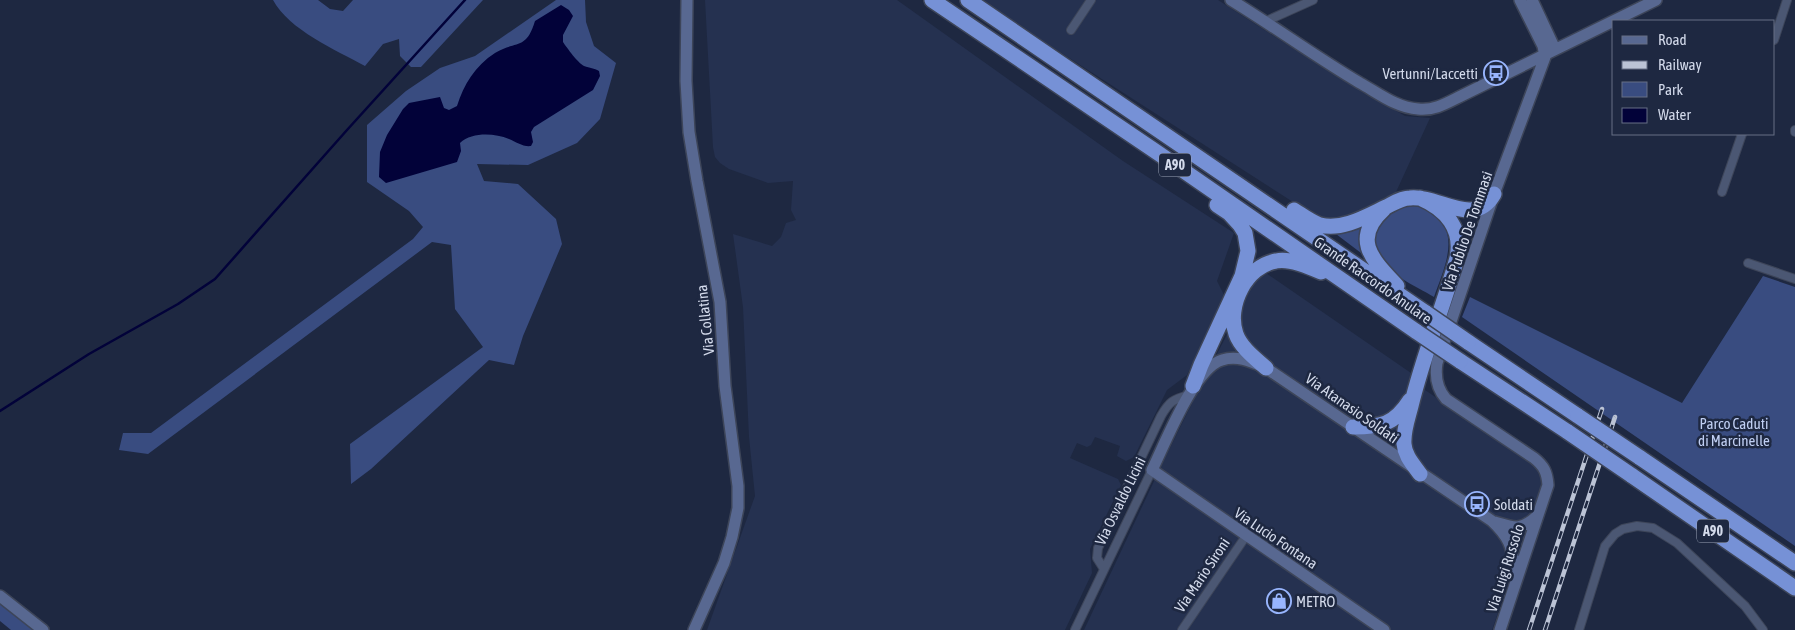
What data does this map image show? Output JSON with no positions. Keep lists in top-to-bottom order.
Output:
{
  "streets": {
    "highway": ["A90", "Grande Raccordo Anulare"],
    "street": [
      "Via Publio De Tommasi",
      "Via Collatina",
      "Via Atanasio Soldati",
      "Via Osvaldo Licini",
      "Via Lucio Fontana",
      "Via Luigi Russolo",
      "Via Mario Sironi"
    ]
  },
  "crossings": [
    ["Via Publio De Tommasi", "Via Atanasio Soldati"],
    ["Via Publio De Tommasi", "Via Luigi Russolo"],
    ["Via Atanasio Soldati", "Via Osvaldo Licini"],
    ["Via Atanasio Soldati", "Via Luigi Russolo"],
    ["Via Osvaldo Licini", "Via Lucio Fontana"],
    ["Via Lucio Fontana", "Via Mario Sironi"]
  ],
  "parks": ["Parco Caduti di Marcinelle"],
  "places": {
    "bus stop": ["Vertunni/Laccetti", "Soldati"],
    "shop": ["METRO"]
  },
  "legend": [
    "Road",
    "Railway",
    "Park",
    "Water"
  ]
}
